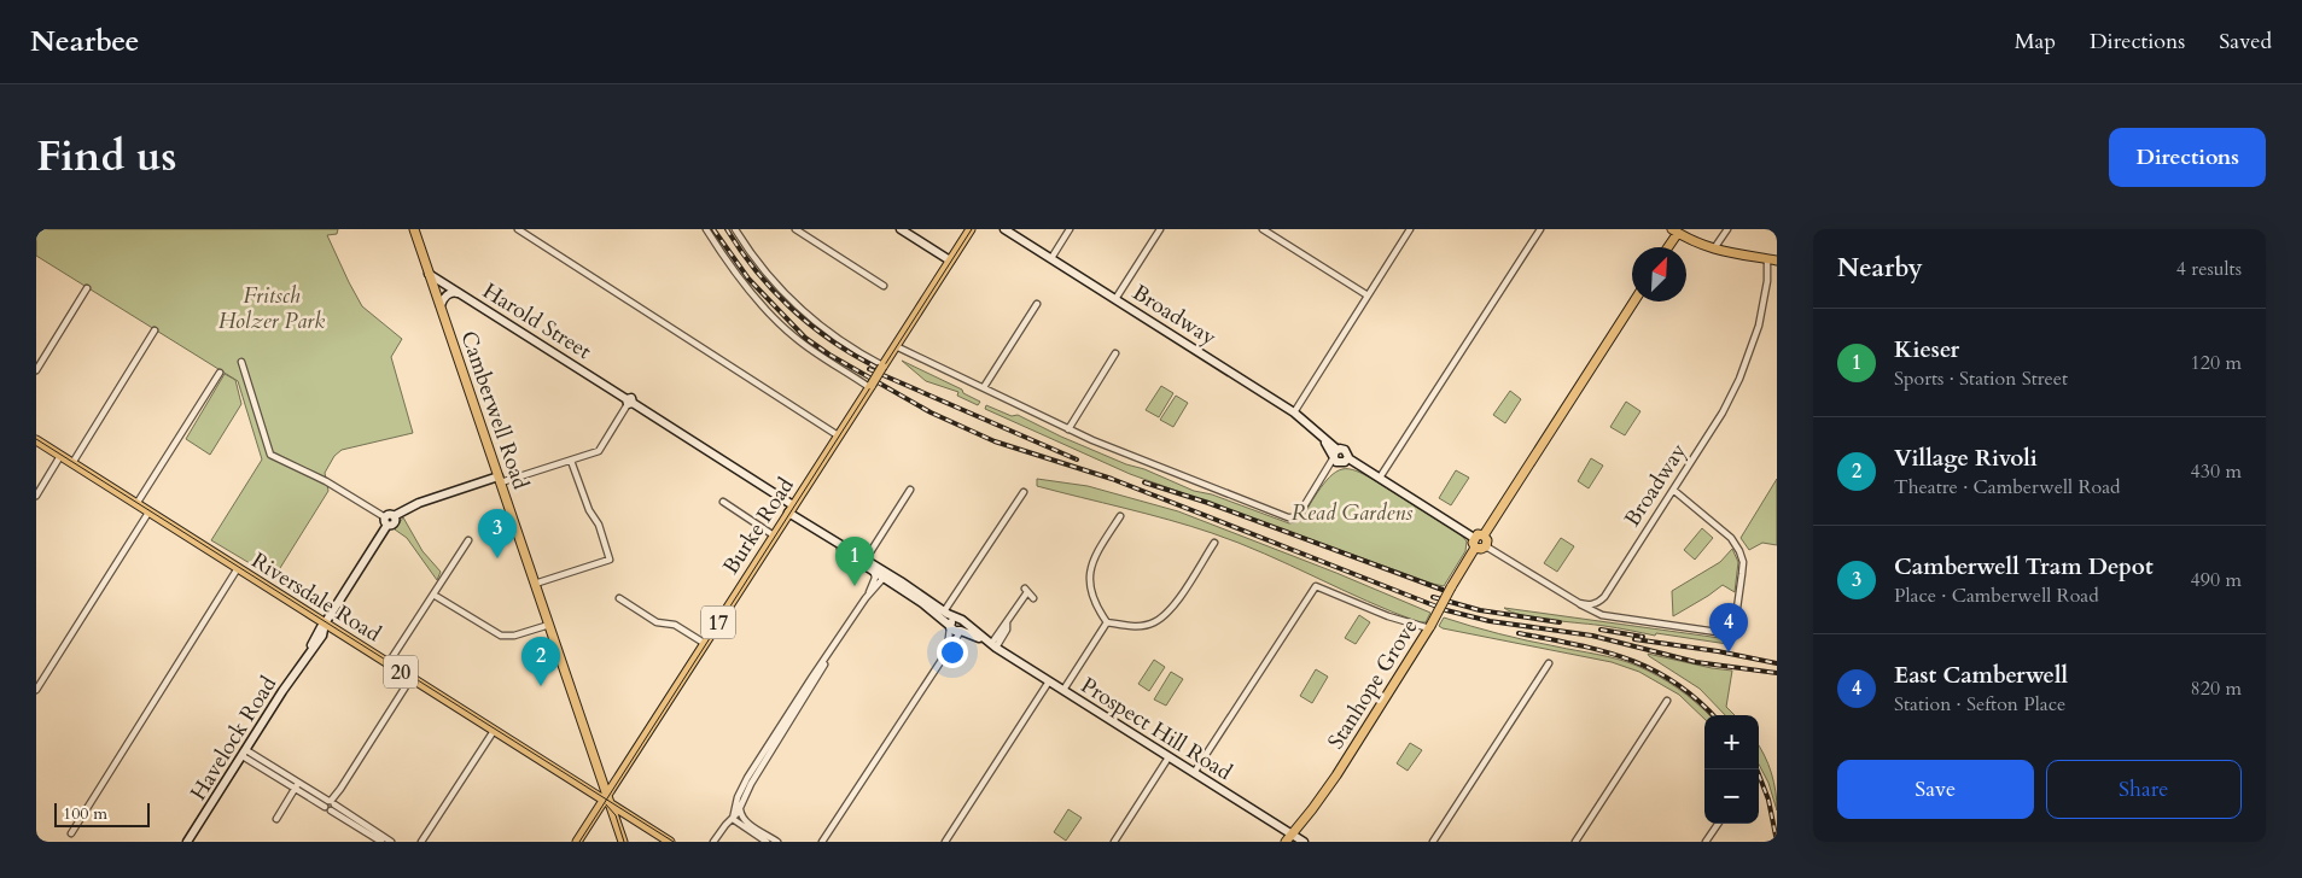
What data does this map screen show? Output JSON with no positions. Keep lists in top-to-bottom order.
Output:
{
  "streets": {
    "main road": [
      "Camberwell Road",
      "Burke Road",
      "Riversdale Road",
      "17",
      "20",
      "Stanhope Grove"
    ],
    "street": [
      "Broadway",
      "Harold Street",
      "Prospect Hill Road",
      "Havelock Road"
    ]
  },
  "crossings": [
    ["Broadway", "Stanhope Grove"],
    ["Harold Street", "Camberwell Road"],
    ["Harold Street", "Burke Road"],
    ["Harold Street", "Prospect Hill Road"],
    ["Camberwell Road", "Burke Road"],
    ["Camberwell Road", "Riversdale Road"],
    ["Camberwell Road", "Havelock Road"],
    ["Burke Road", "Riversdale Road"],
    ["Burke Road", "Prospect Hill Road"],
    ["Riversdale Road", "Havelock Road"],
    ["Stanhope Grove", "Prospect Hill Road"]
  ],
  "parks": ["Fritsch Holzer Park", "Read Gardens"],
  "scale_bar": "100 m",
  "north": "top right",
  "page": {
    "header": "Nearbee",
    "nav": ["Map", "Directions", "Saved"],
    "title": "Find us",
    "buttons": [
      "Directions",
      ["Save", "Share"]
    ],
    "heading": ["Nearby", "4 results"],
    "list": [
      {
        "mark": "1",
        "name": "Kieser",
        "note": "Sports · Station Street",
        "value": "120 m"
      },
      {
        "mark": "2",
        "name": "Village Rivoli",
        "note": "Theatre · Camberwell Road",
        "value": "430 m"
      },
      {
        "mark": "3",
        "name": "Camberwell Tram Depot",
        "note": "Place · Camberwell Road",
        "value": "490 m"
      },
      {
        "mark": "4",
        "name": "East Camberwell",
        "note": "Station · Sefton Place",
        "value": "820 m"
      }
    ],
    "pins": [
      "3",
      "1",
      "4",
      "2"
    ],
    "map_buttons": ["+", "−"],
    "scale": "100 m"
  }
}
